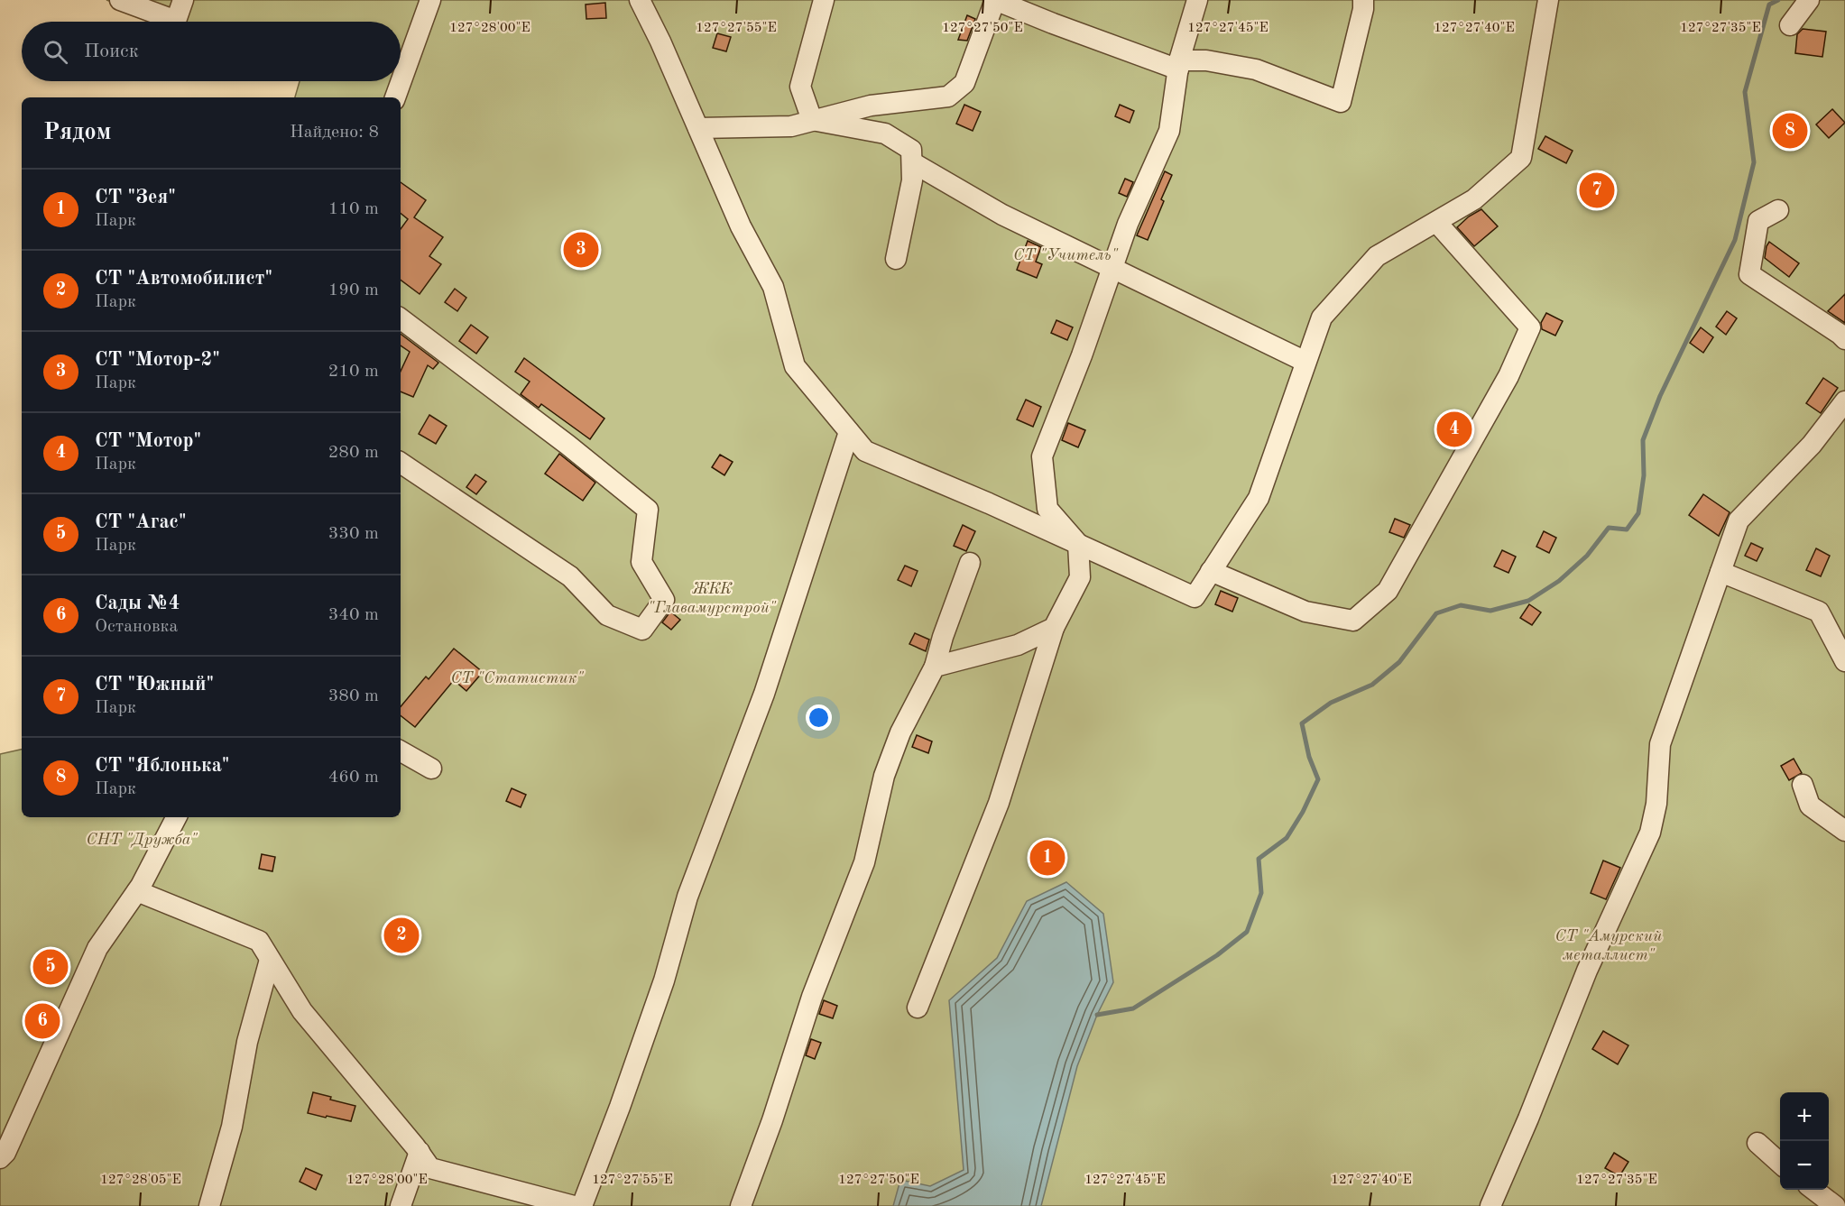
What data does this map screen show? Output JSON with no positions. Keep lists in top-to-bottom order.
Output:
{
  "parks": [
    "СТ \"Учитель\"",
    "ЖКК \"Главамурстрой\"",
    "СТ \"Статистик\"",
    "СНТ \"Дружба\"",
    "СТ \"Амурский металлист\""
  ],
  "page": {
    "search": "Поиск",
    "heading": ["Рядом", "Найдено: 8"],
    "pins": [
      "8",
      "7",
      "3",
      "4",
      "1",
      "2",
      "5",
      "6"
    ],
    "list": [
      {
        "mark": "1",
        "name": "СТ \"Зея\"",
        "note": "Парк",
        "value": "110 m"
      },
      {
        "mark": "2",
        "name": "СТ \"Автомобилист\"",
        "note": "Парк",
        "value": "190 m"
      },
      {
        "mark": "3",
        "name": "СТ \"Мотор-2\"",
        "note": "Парк",
        "value": "210 m"
      },
      {
        "mark": "4",
        "name": "СТ \"Мотор\"",
        "note": "Парк",
        "value": "280 m"
      },
      {
        "mark": "5",
        "name": "СТ \"Агас\"",
        "note": "Парк",
        "value": "330 m"
      },
      {
        "mark": "6",
        "name": "Сады №4",
        "note": "Остановка",
        "value": "340 m"
      },
      {
        "mark": "7",
        "name": "СТ \"Южный\"",
        "note": "Парк",
        "value": "380 m"
      },
      {
        "mark": "8",
        "name": "СТ \"Яблонька\"",
        "note": "Парк",
        "value": "460 m"
      }
    ],
    "map_buttons": ["+", "−"]
  },
  "coordinates": [
    "127°28'00\"E",
    "127°27'55\"E",
    "127°27'50\"E",
    "127°27'45\"E",
    "127°27'40\"E",
    "127°27'35\"E",
    "127°28'05\"E"
  ]
}
